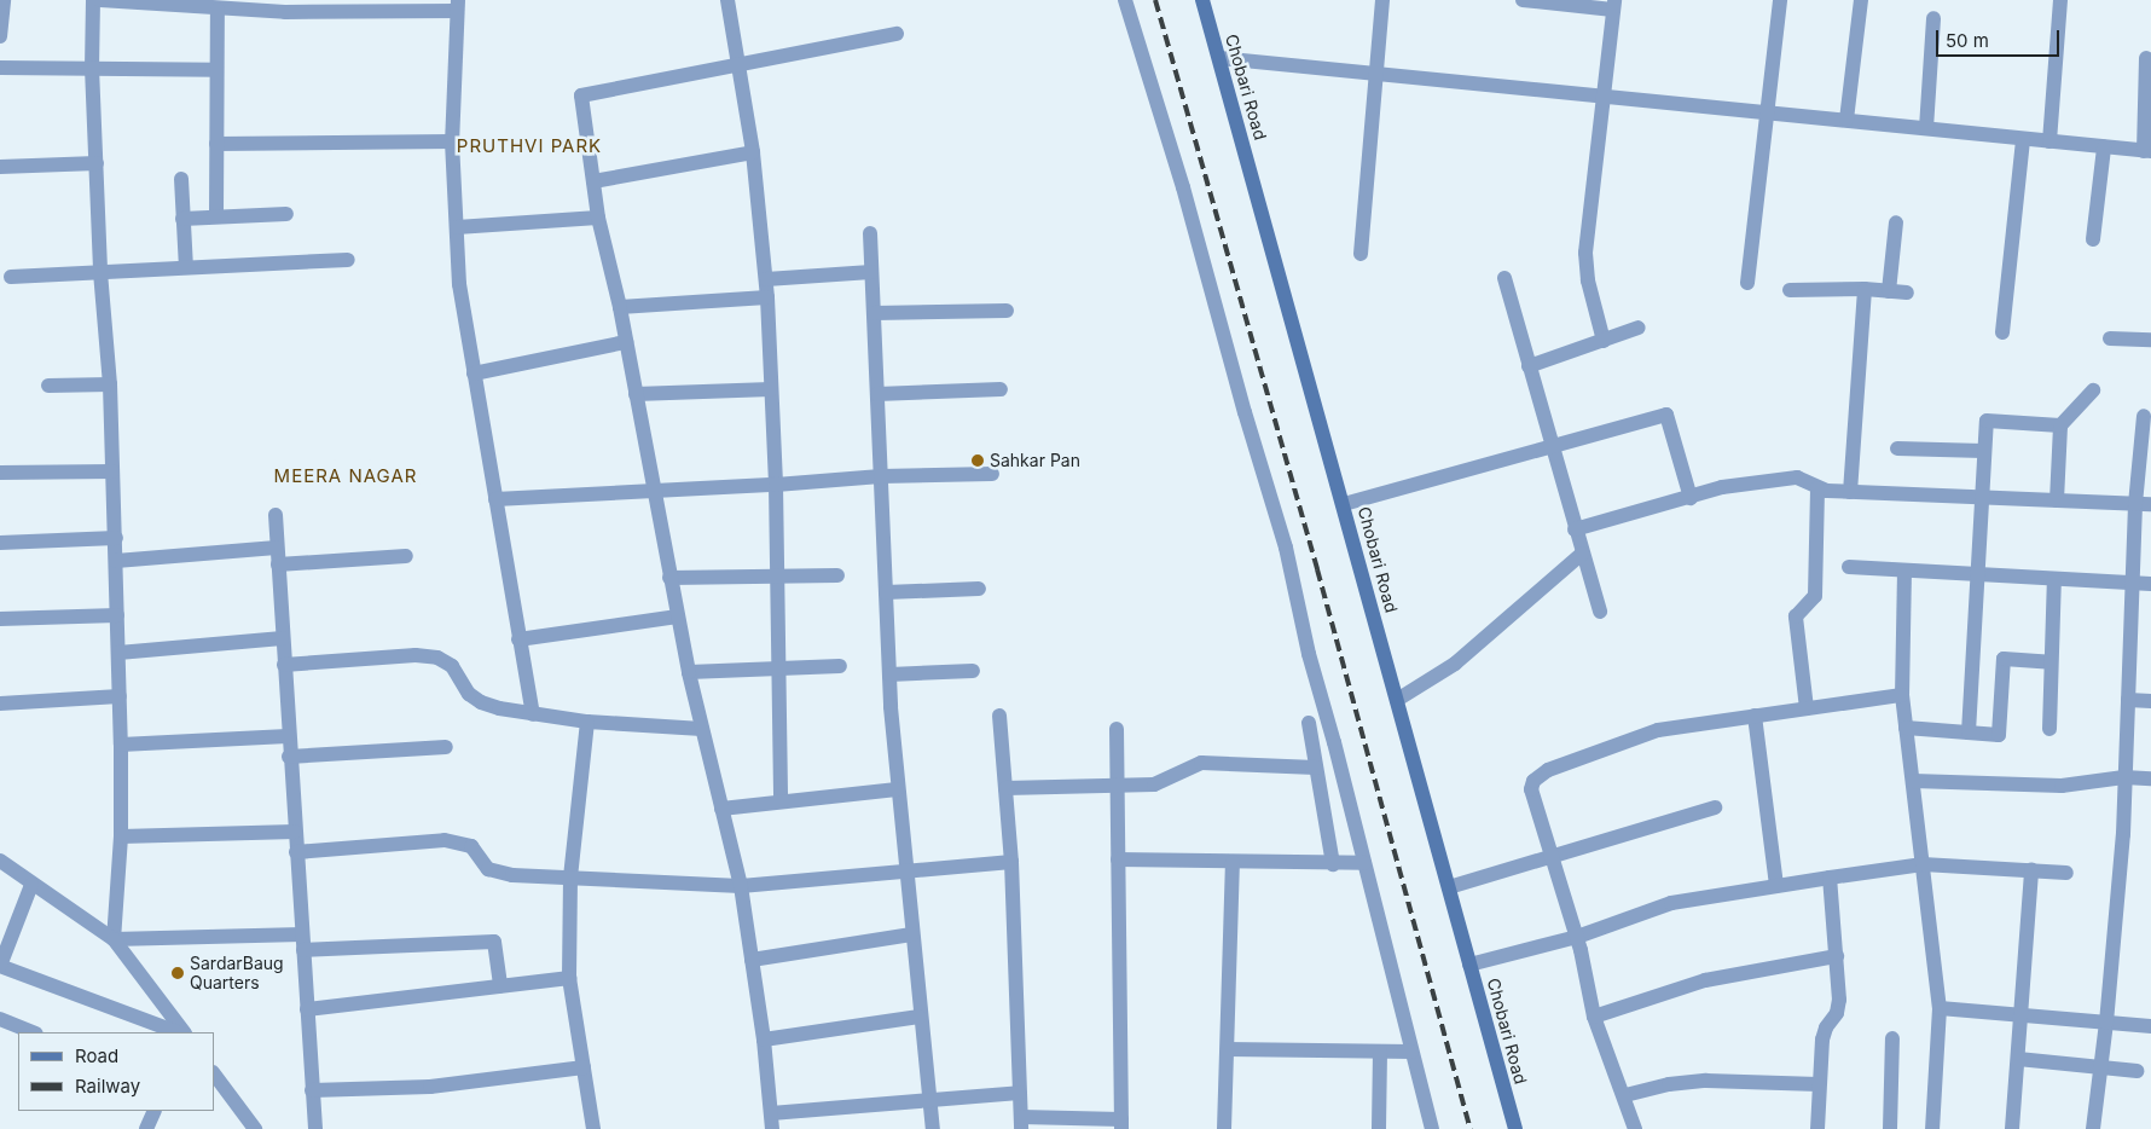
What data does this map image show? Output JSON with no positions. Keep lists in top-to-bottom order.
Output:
{
  "streets": {
    "street": ["Chobari Road"]
  },
  "districts": ["PRUTHVI PARK", "MEERA NAGAR"],
  "places": ["Sahkar Pan", "SardarBaug Quarters"],
  "legend": ["Road", "Railway"],
  "scale_bar": "50 m"
}
